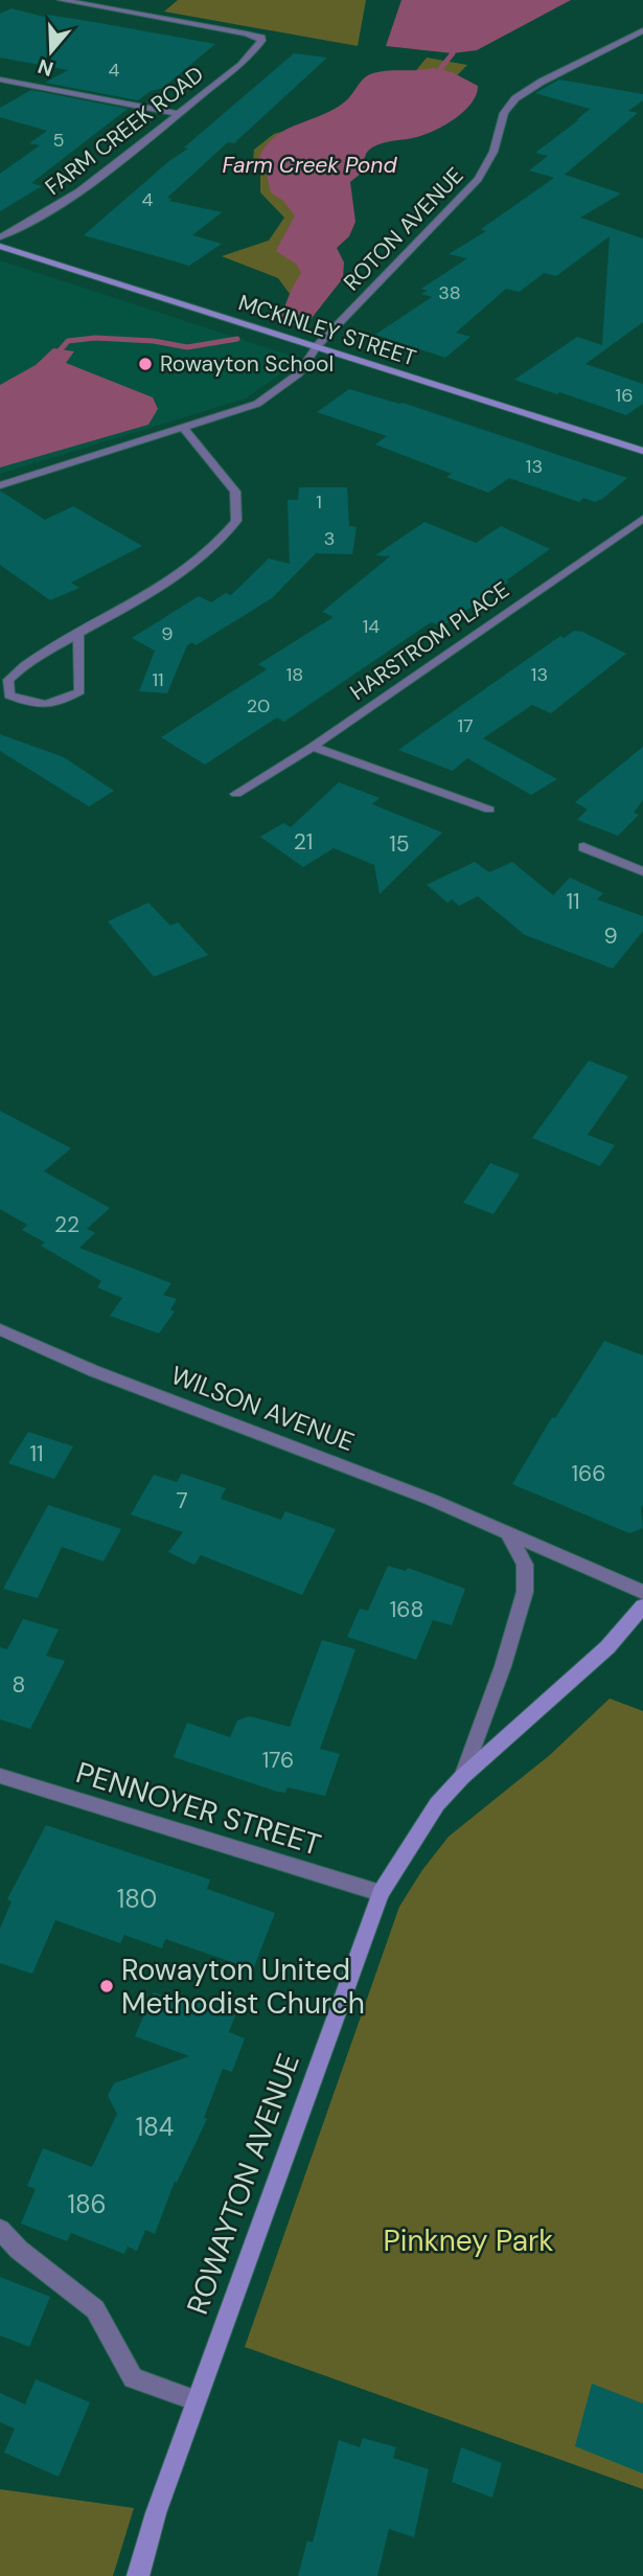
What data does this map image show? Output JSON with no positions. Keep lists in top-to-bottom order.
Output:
{
  "streets": {
    "main road": ["MCKINLEY STREET", "ROWAYTON AVENUE"],
    "street": [
      "FARM CREEK ROAD",
      "ROTON AVENUE",
      "HARSTROM PLACE",
      "WILSON AVENUE",
      "PENNOYER STREET"
    ]
  },
  "crossings": [
    ["ROTON AVENUE", "MCKINLEY STREET"],
    ["PENNOYER STREET", "ROWAYTON AVENUE"]
  ],
  "water": ["Farm Creek Pond"],
  "parks": ["Pinkney Park"],
  "places": ["Rowayton School", "Rowayton United Methodist Church"],
  "house_numbers": [
    "4",
    "5",
    "4",
    "38",
    "16",
    "13",
    "1",
    "3",
    "14",
    "9",
    "18",
    "13",
    "11",
    "20",
    "17",
    "21",
    "15",
    "11",
    "9",
    "22",
    "11",
    "166",
    "7",
    "168",
    "8",
    "176",
    "180",
    "184",
    "186"
  ],
  "north": "bottom"
}
